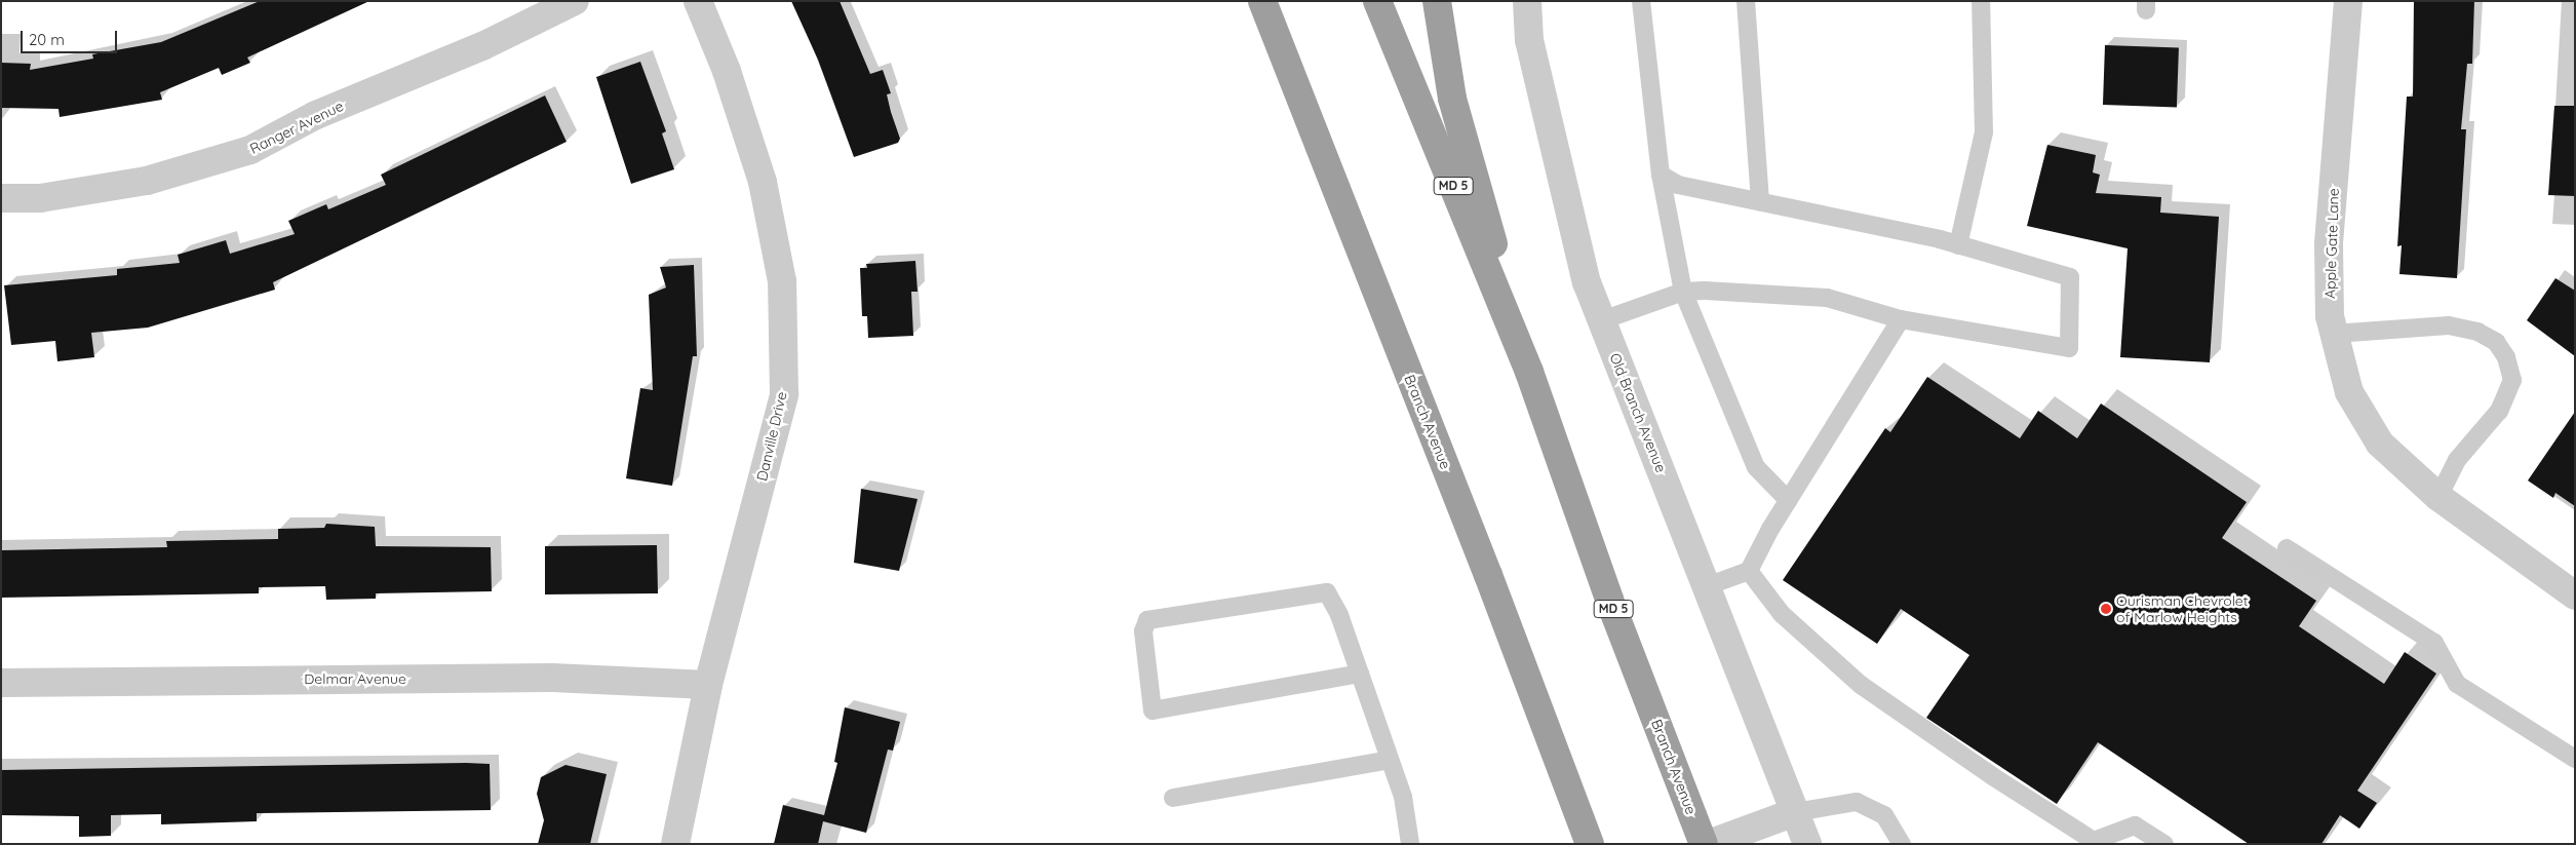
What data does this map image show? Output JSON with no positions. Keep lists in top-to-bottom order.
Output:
{
  "streets": {
    "highway": ["MD 5", "Branch Avenue"],
    "street": [
      "Ranger Avenue",
      "Apple Gate Lane",
      "Old Branch Avenue",
      "Danville Drive",
      "Delmar Avenue"
    ]
  },
  "crossings": [
    ["Danville Drive", "Delmar Avenue"]
  ],
  "places": ["Ourisman Chevrolet of Marlow Heights"],
  "scale_bar": "20 m"
}
